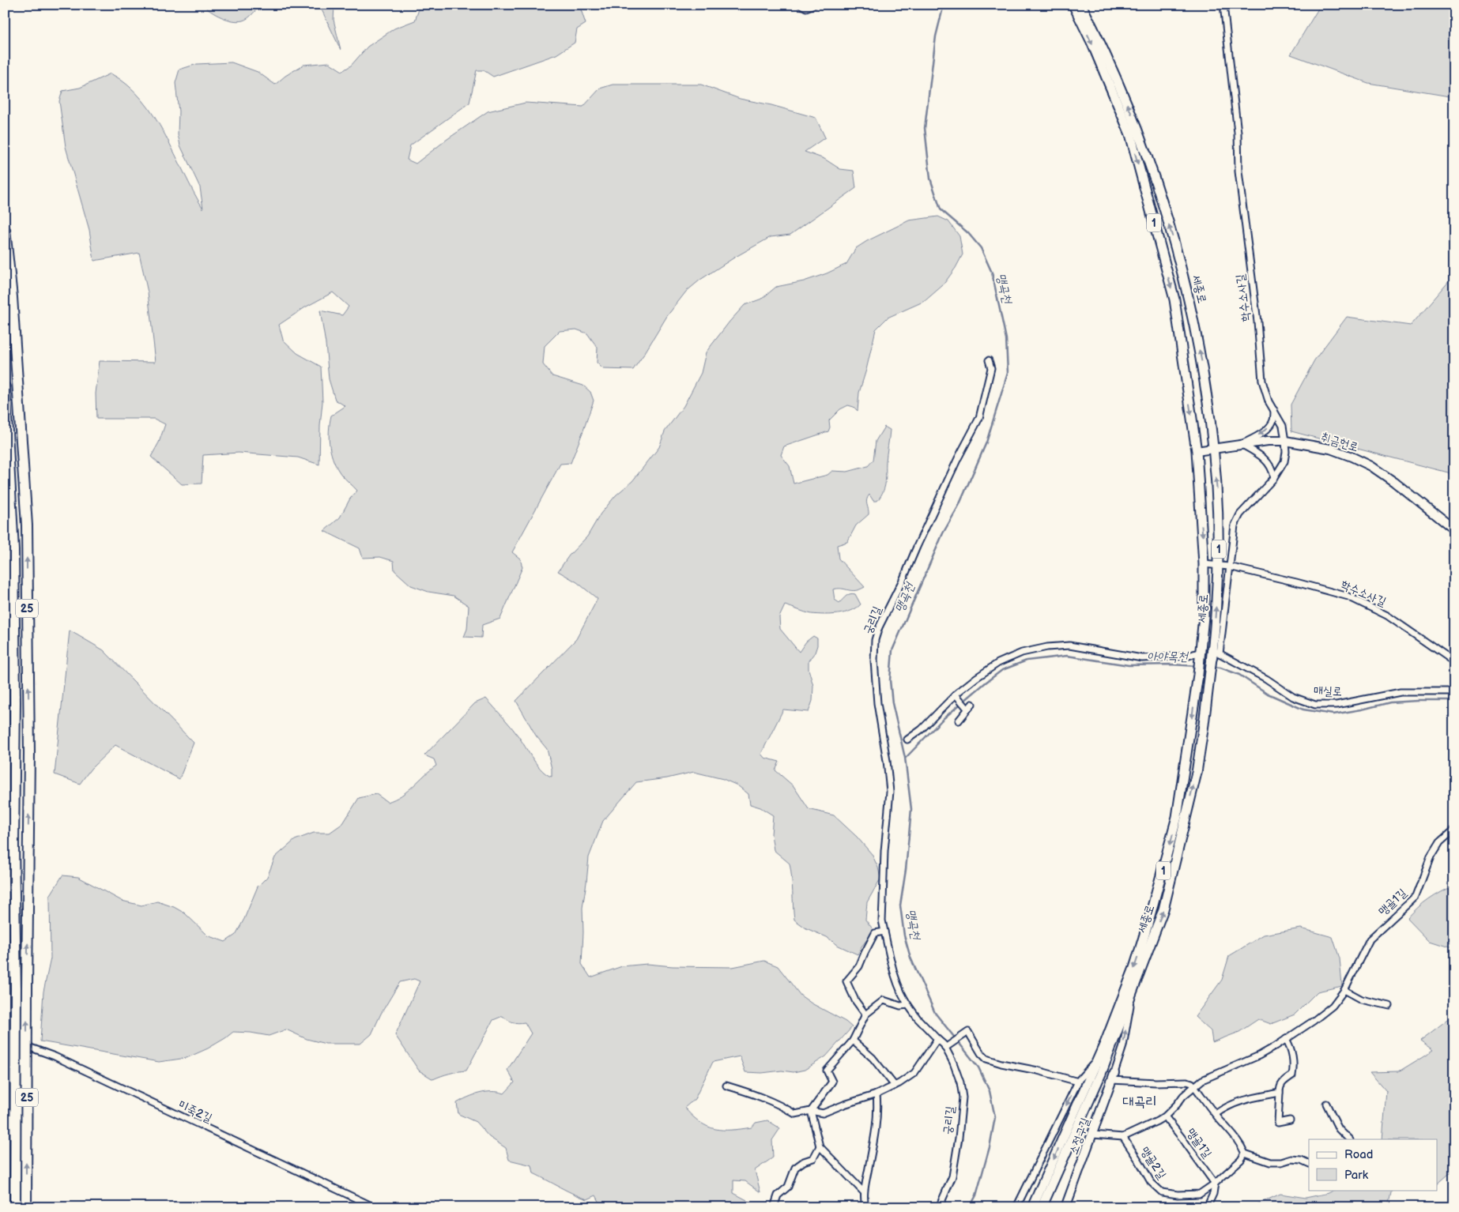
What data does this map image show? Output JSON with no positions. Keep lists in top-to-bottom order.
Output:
{
  "streets": {
    "highway": ["25"],
    "main road": [
      "1",
      "세종로",
      "취금헌로",
      "소정구길"
    ],
    "street": [
      "학수소사길",
      "궁리길",
      "매실로",
      "맹골1길",
      "미죽2길",
      "맹골2길"
    ]
  },
  "crossings": [
    ["세종로", "학수소사길"],
    ["세종로", "취금헌로"],
    ["세종로", "매실로"],
    ["학수소사길", "취금헌로"],
    ["맹골1길", "소정구길"],
    ["맹골1길", "맹골2길"]
  ],
  "districts": ["대곡리"],
  "water": ["맹곡천", "아야목천"],
  "legend": ["Road", "Park"]
}
